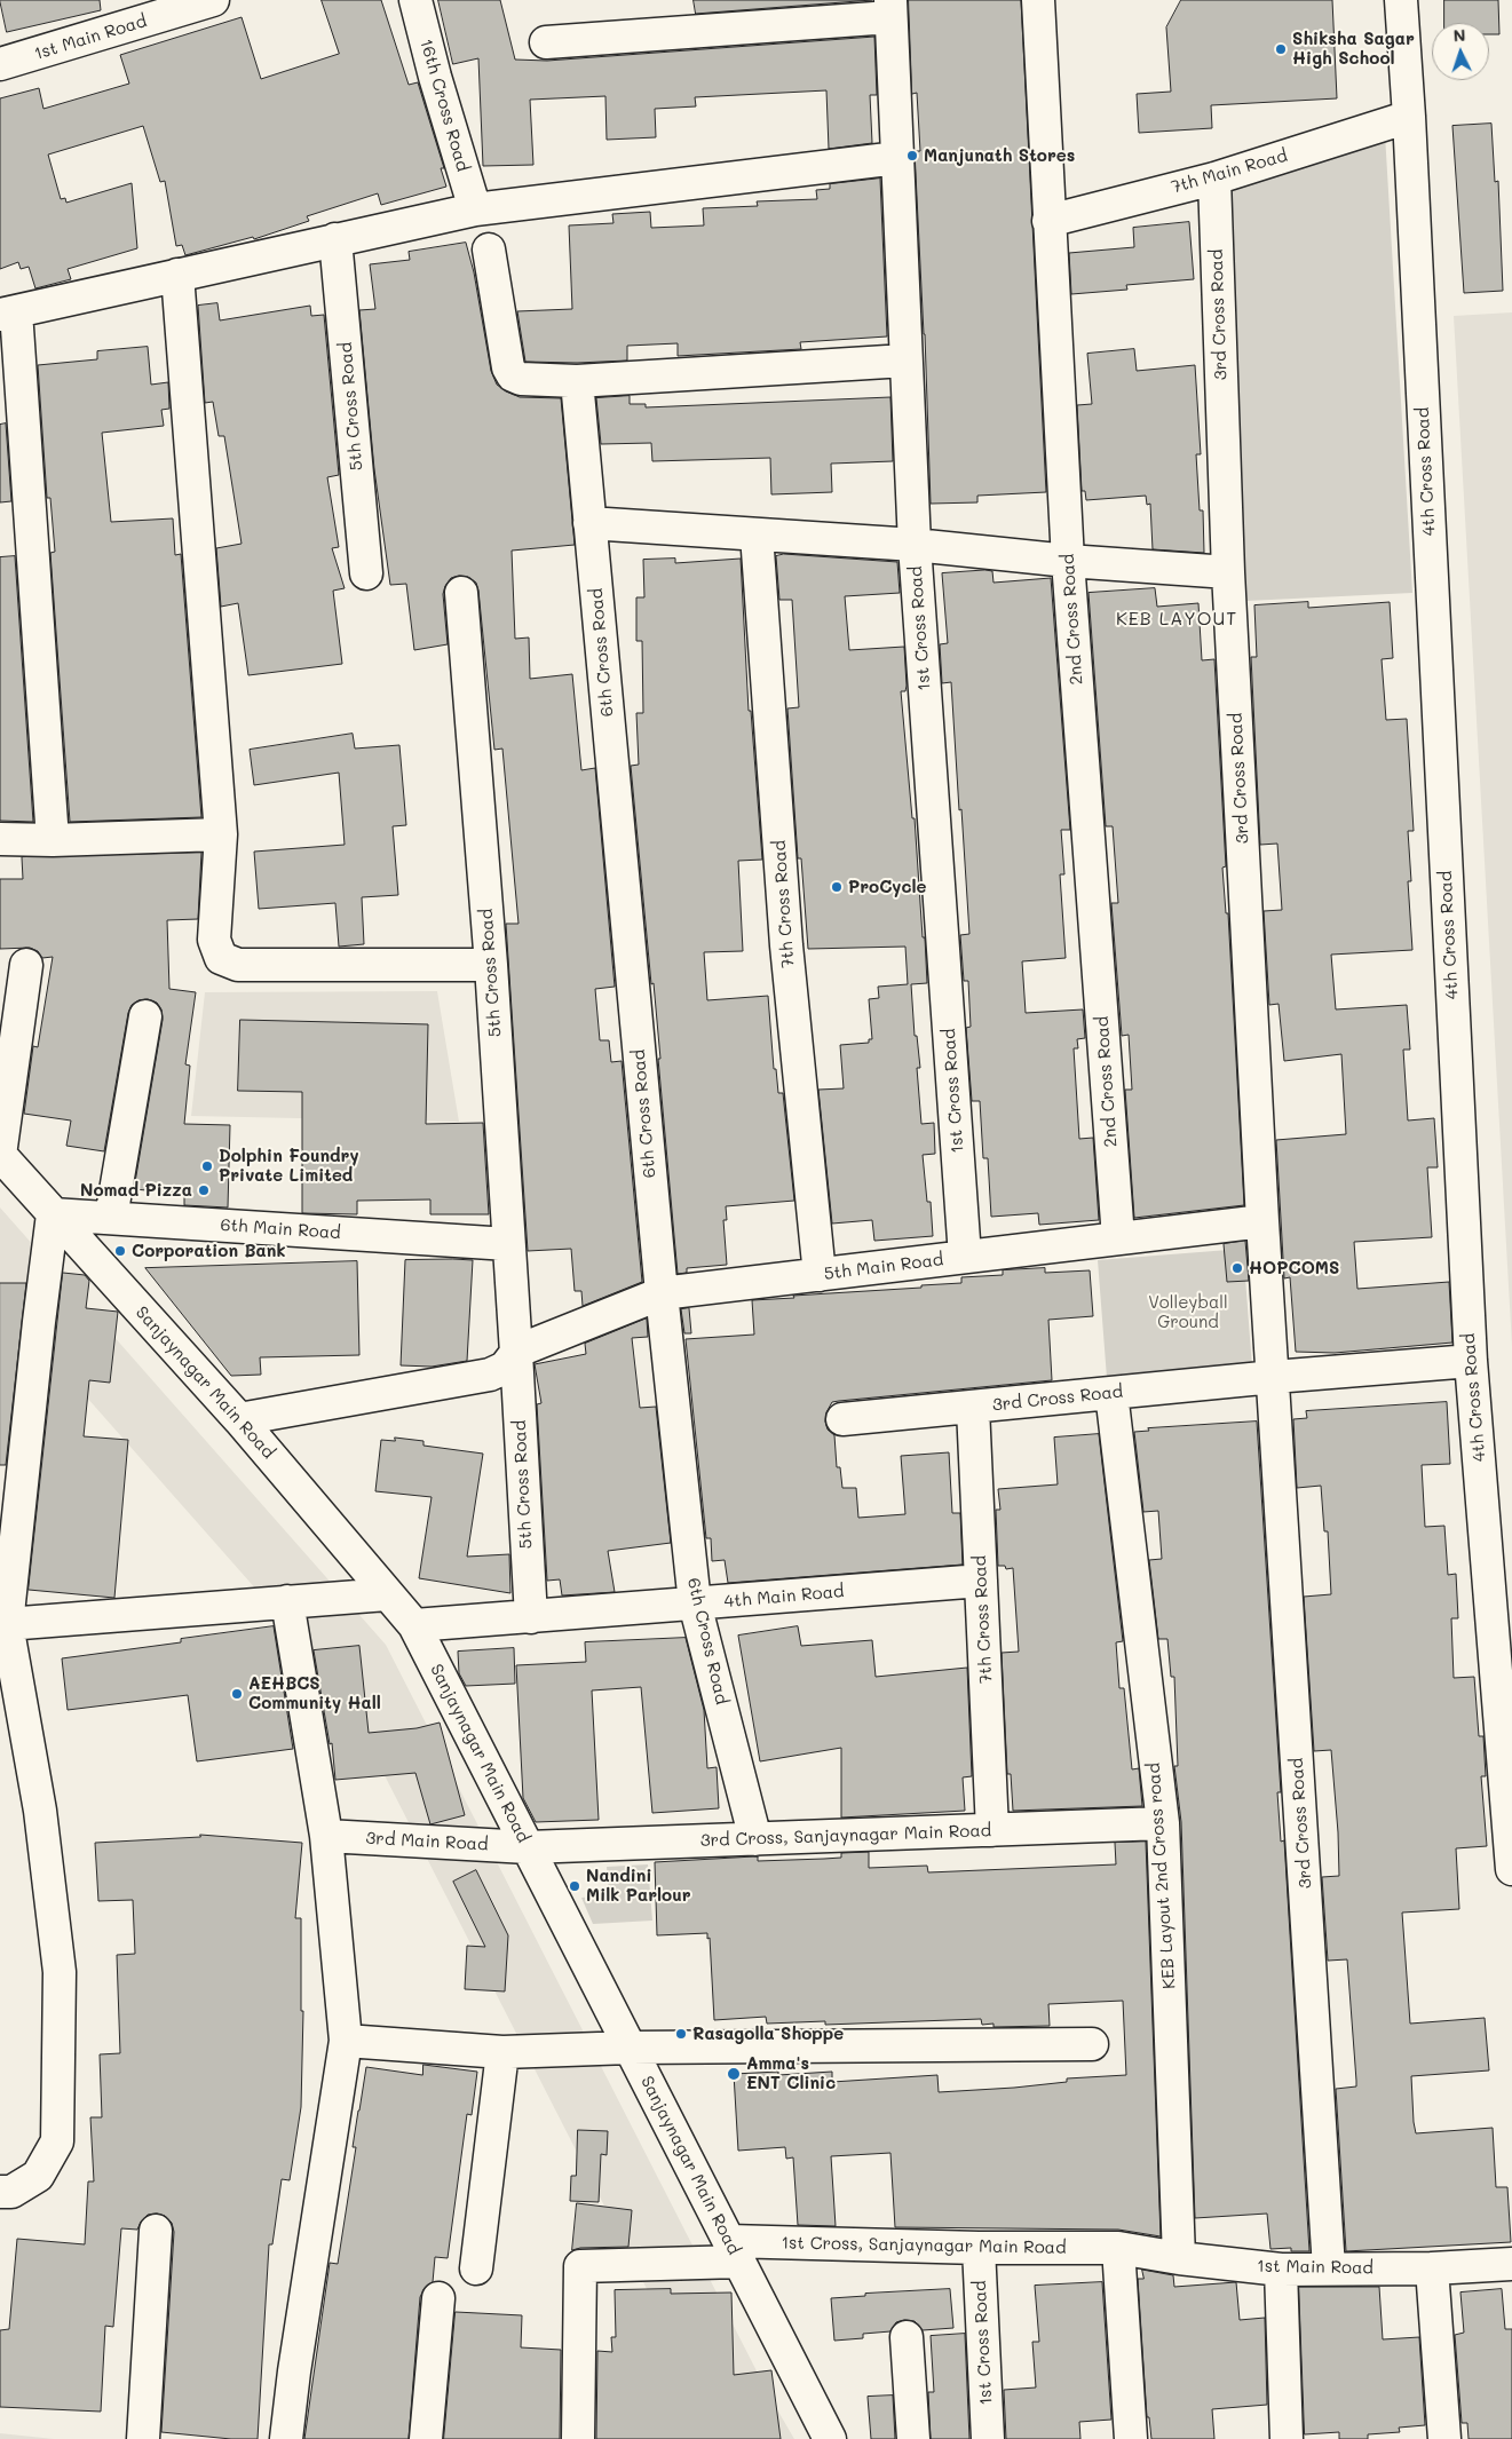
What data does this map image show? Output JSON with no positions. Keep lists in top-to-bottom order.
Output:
{
  "streets": {
    "street": [
      "1st Main Road",
      "16th Cross Road",
      "7th Main Road",
      "3rd Cross Road",
      "5th Cross Road",
      "4th Cross Road",
      "2nd Cross Road",
      "1st Cross Road",
      "6th Cross Road",
      "7th Cross Road",
      "6th Main Road",
      "5th Main Road",
      "Sanjaynagar Main Road",
      "4th Main Road",
      "3rd Cross, Sanjaynagar Main Road",
      "3rd Main Road",
      "KEB Layout 2nd Cross road",
      "1st Cross, Sanjaynagar Main Road"
    ]
  },
  "crossings": [
    ["1st Main Road", "3rd Cross Road"],
    ["1st Main Road", "KEB Layout 2nd Cross road"],
    ["1st Main Road", "1st Cross, Sanjaynagar Main Road"],
    ["7th Main Road", "3rd Cross Road"],
    ["7th Main Road", "4th Cross Road"],
    ["7th Main Road", "2nd Cross Road"],
    ["3rd Cross Road", "4th Cross Road"],
    ["3rd Cross Road", "7th Cross Road"],
    ["3rd Cross Road", "5th Main Road"],
    ["3rd Cross Road", "KEB Layout 2nd Cross road"],
    ["5th Cross Road", "6th Main Road"],
    ["5th Cross Road", "5th Main Road"],
    ["5th Cross Road", "4th Main Road"],
    ["2nd Cross Road", "5th Main Road"],
    ["1st Cross Road", "5th Main Road"],
    ["1st Cross Road", "1st Cross, Sanjaynagar Main Road"],
    ["6th Cross Road", "5th Main Road"],
    ["6th Cross Road", "4th Main Road"],
    ["6th Cross Road", "3rd Cross, Sanjaynagar Main Road"],
    ["7th Cross Road", "5th Main Road"],
    ["7th Cross Road", "4th Main Road"],
    ["7th Cross Road", "3rd Cross, Sanjaynagar Main Road"],
    ["6th Main Road", "Sanjaynagar Main Road"],
    ["5th Main Road", "Sanjaynagar Main Road"],
    ["Sanjaynagar Main Road", "4th Main Road"],
    ["Sanjaynagar Main Road", "3rd Cross, Sanjaynagar Main Road"],
    ["Sanjaynagar Main Road", "3rd Main Road"],
    ["Sanjaynagar Main Road", "1st Cross, Sanjaynagar Main Road"],
    ["3rd Cross, Sanjaynagar Main Road", "3rd Main Road"],
    ["3rd Cross, Sanjaynagar Main Road", "KEB Layout 2nd Cross road"]
  ],
  "districts": ["KEB LAYOUT"],
  "parks": ["Volleyball Ground"],
  "places": [
    "Shiksha Sagar High School",
    "Manjunath Stores",
    "ProCycle",
    "Dolphin Foundry Private Limited",
    "Nomad Pizza",
    "Corporation Bank",
    "HOPCOMS",
    "AEHBCS Community Hall",
    "Nandini Milk Parlour",
    "Rasagolla Shoppe",
    "Amma's ENT Clinic"
  ],
  "north": "top"
}
